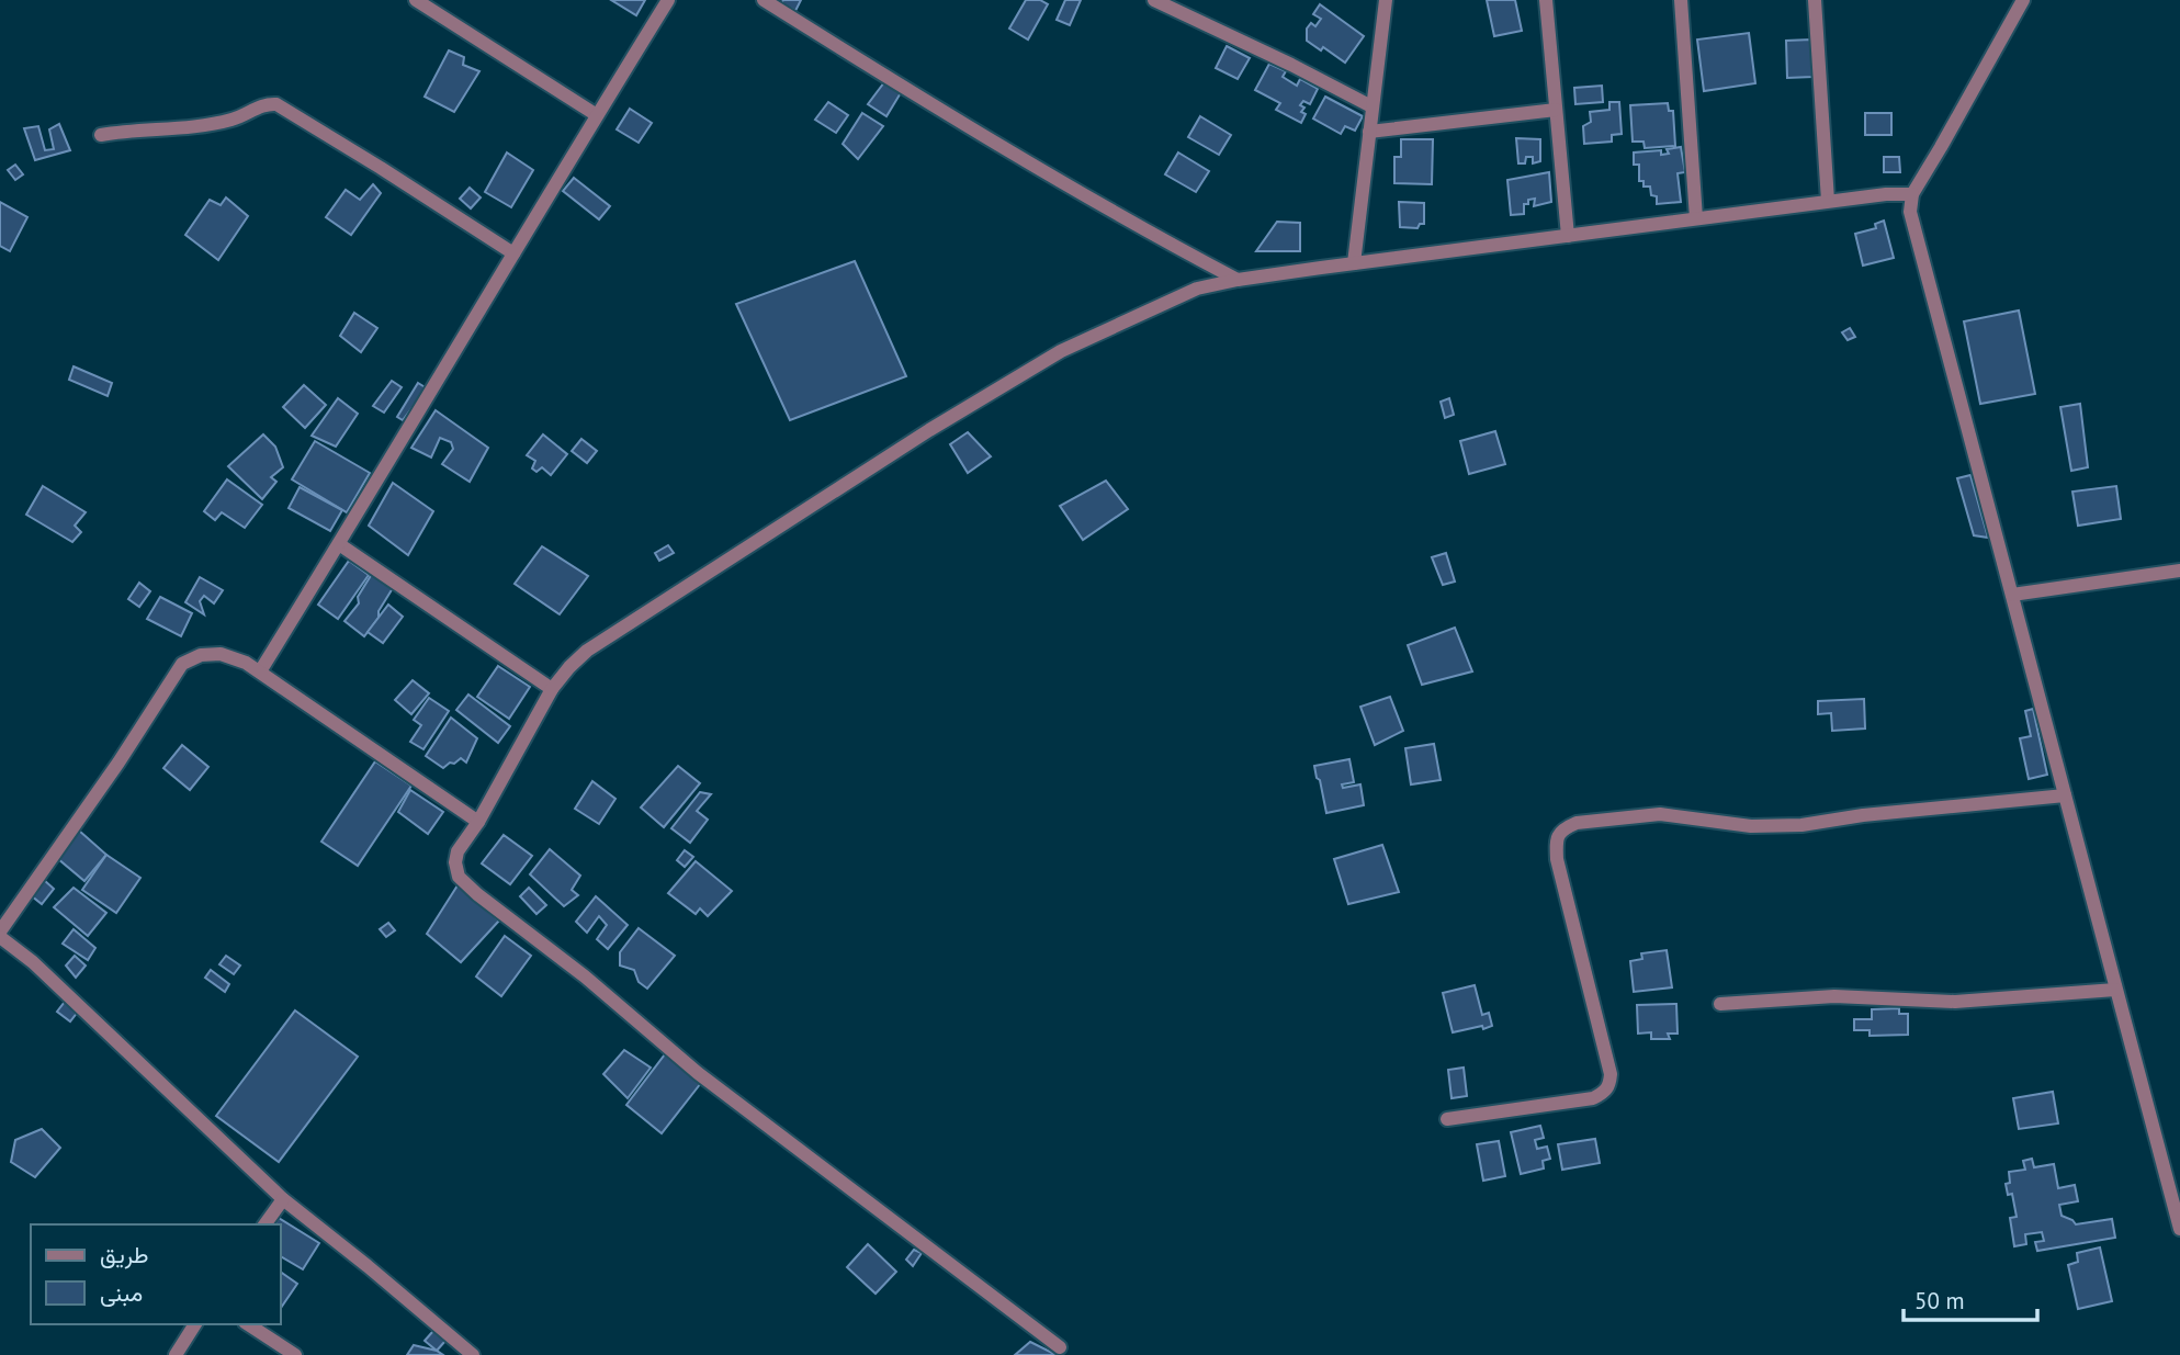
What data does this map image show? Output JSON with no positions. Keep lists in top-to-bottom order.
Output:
{
  "legend": ["طريق", "مبنى"],
  "scale_bar": "50 m"
}
